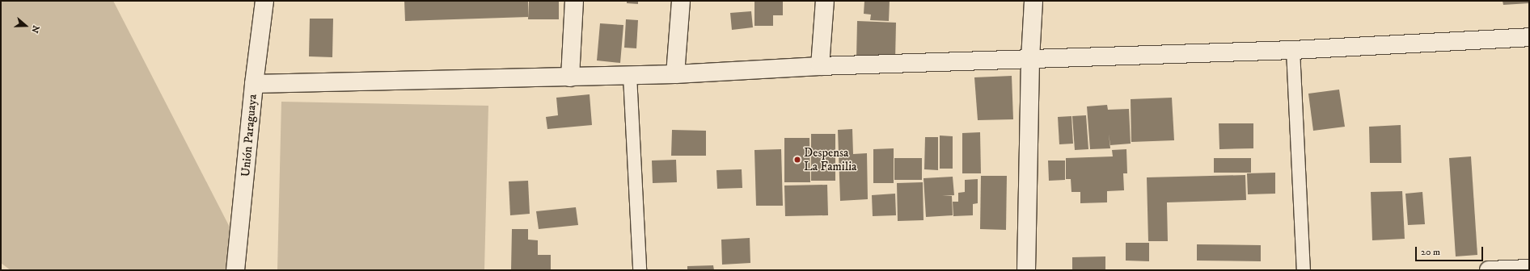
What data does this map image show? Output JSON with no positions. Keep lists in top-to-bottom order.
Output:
{
  "streets": {
    "street": ["Unión Paraguaya"]
  },
  "places": ["Despensa La Familia"],
  "scale_bar": "20 m",
  "north": "right"
}
